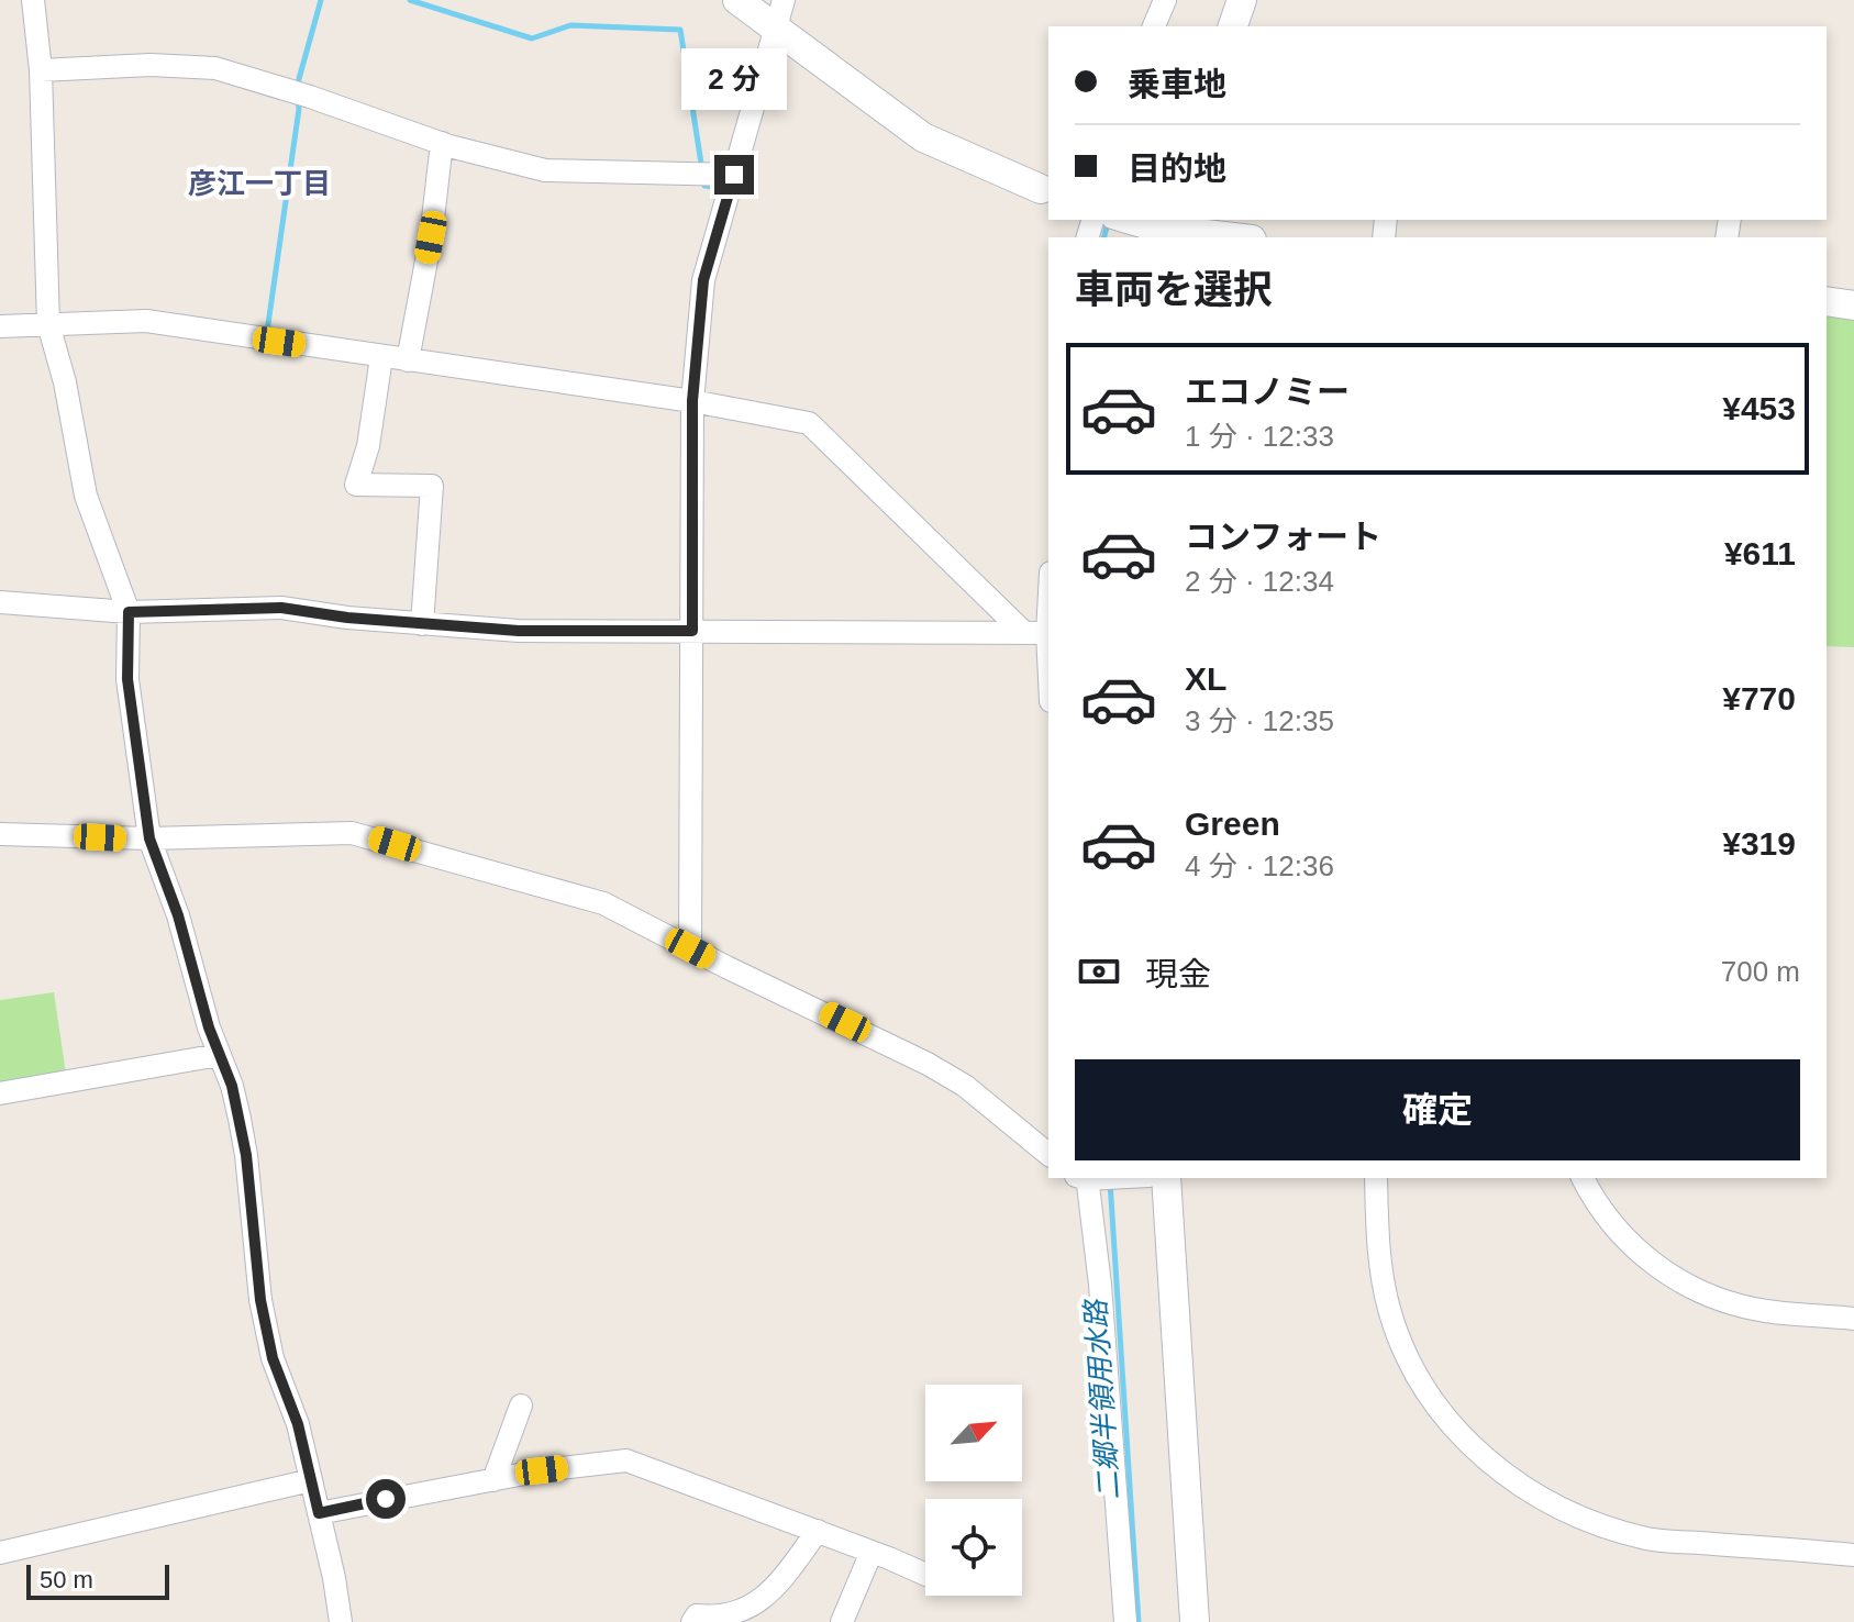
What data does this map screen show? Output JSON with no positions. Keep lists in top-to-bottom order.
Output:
{
  "districts": ["彦江一丁目"],
  "water": ["二郷半領用水路"],
  "scale_bar": "50 m",
  "north": "top right",
  "page": {
    "banner": ["乗車地", "目的地"],
    "bubble": "2 分",
    "heading": "車両を選択",
    "list": [
      {
        "name": "エコノミー",
        "note": "1 分 · 12:33",
        "value": "¥453"
      },
      {
        "name": "コンフォート",
        "note": "2 分 · 12:34",
        "value": "¥611"
      },
      {
        "name": "XL",
        "note": "3 分 · 12:35",
        "value": "¥770"
      },
      {
        "name": "Green",
        "note": "4 分 · 12:36",
        "value": "¥319"
      }
    ],
    "pay": ["現金", "700 m"],
    "buttons": "確定",
    "scale": "50 m"
  }
}
